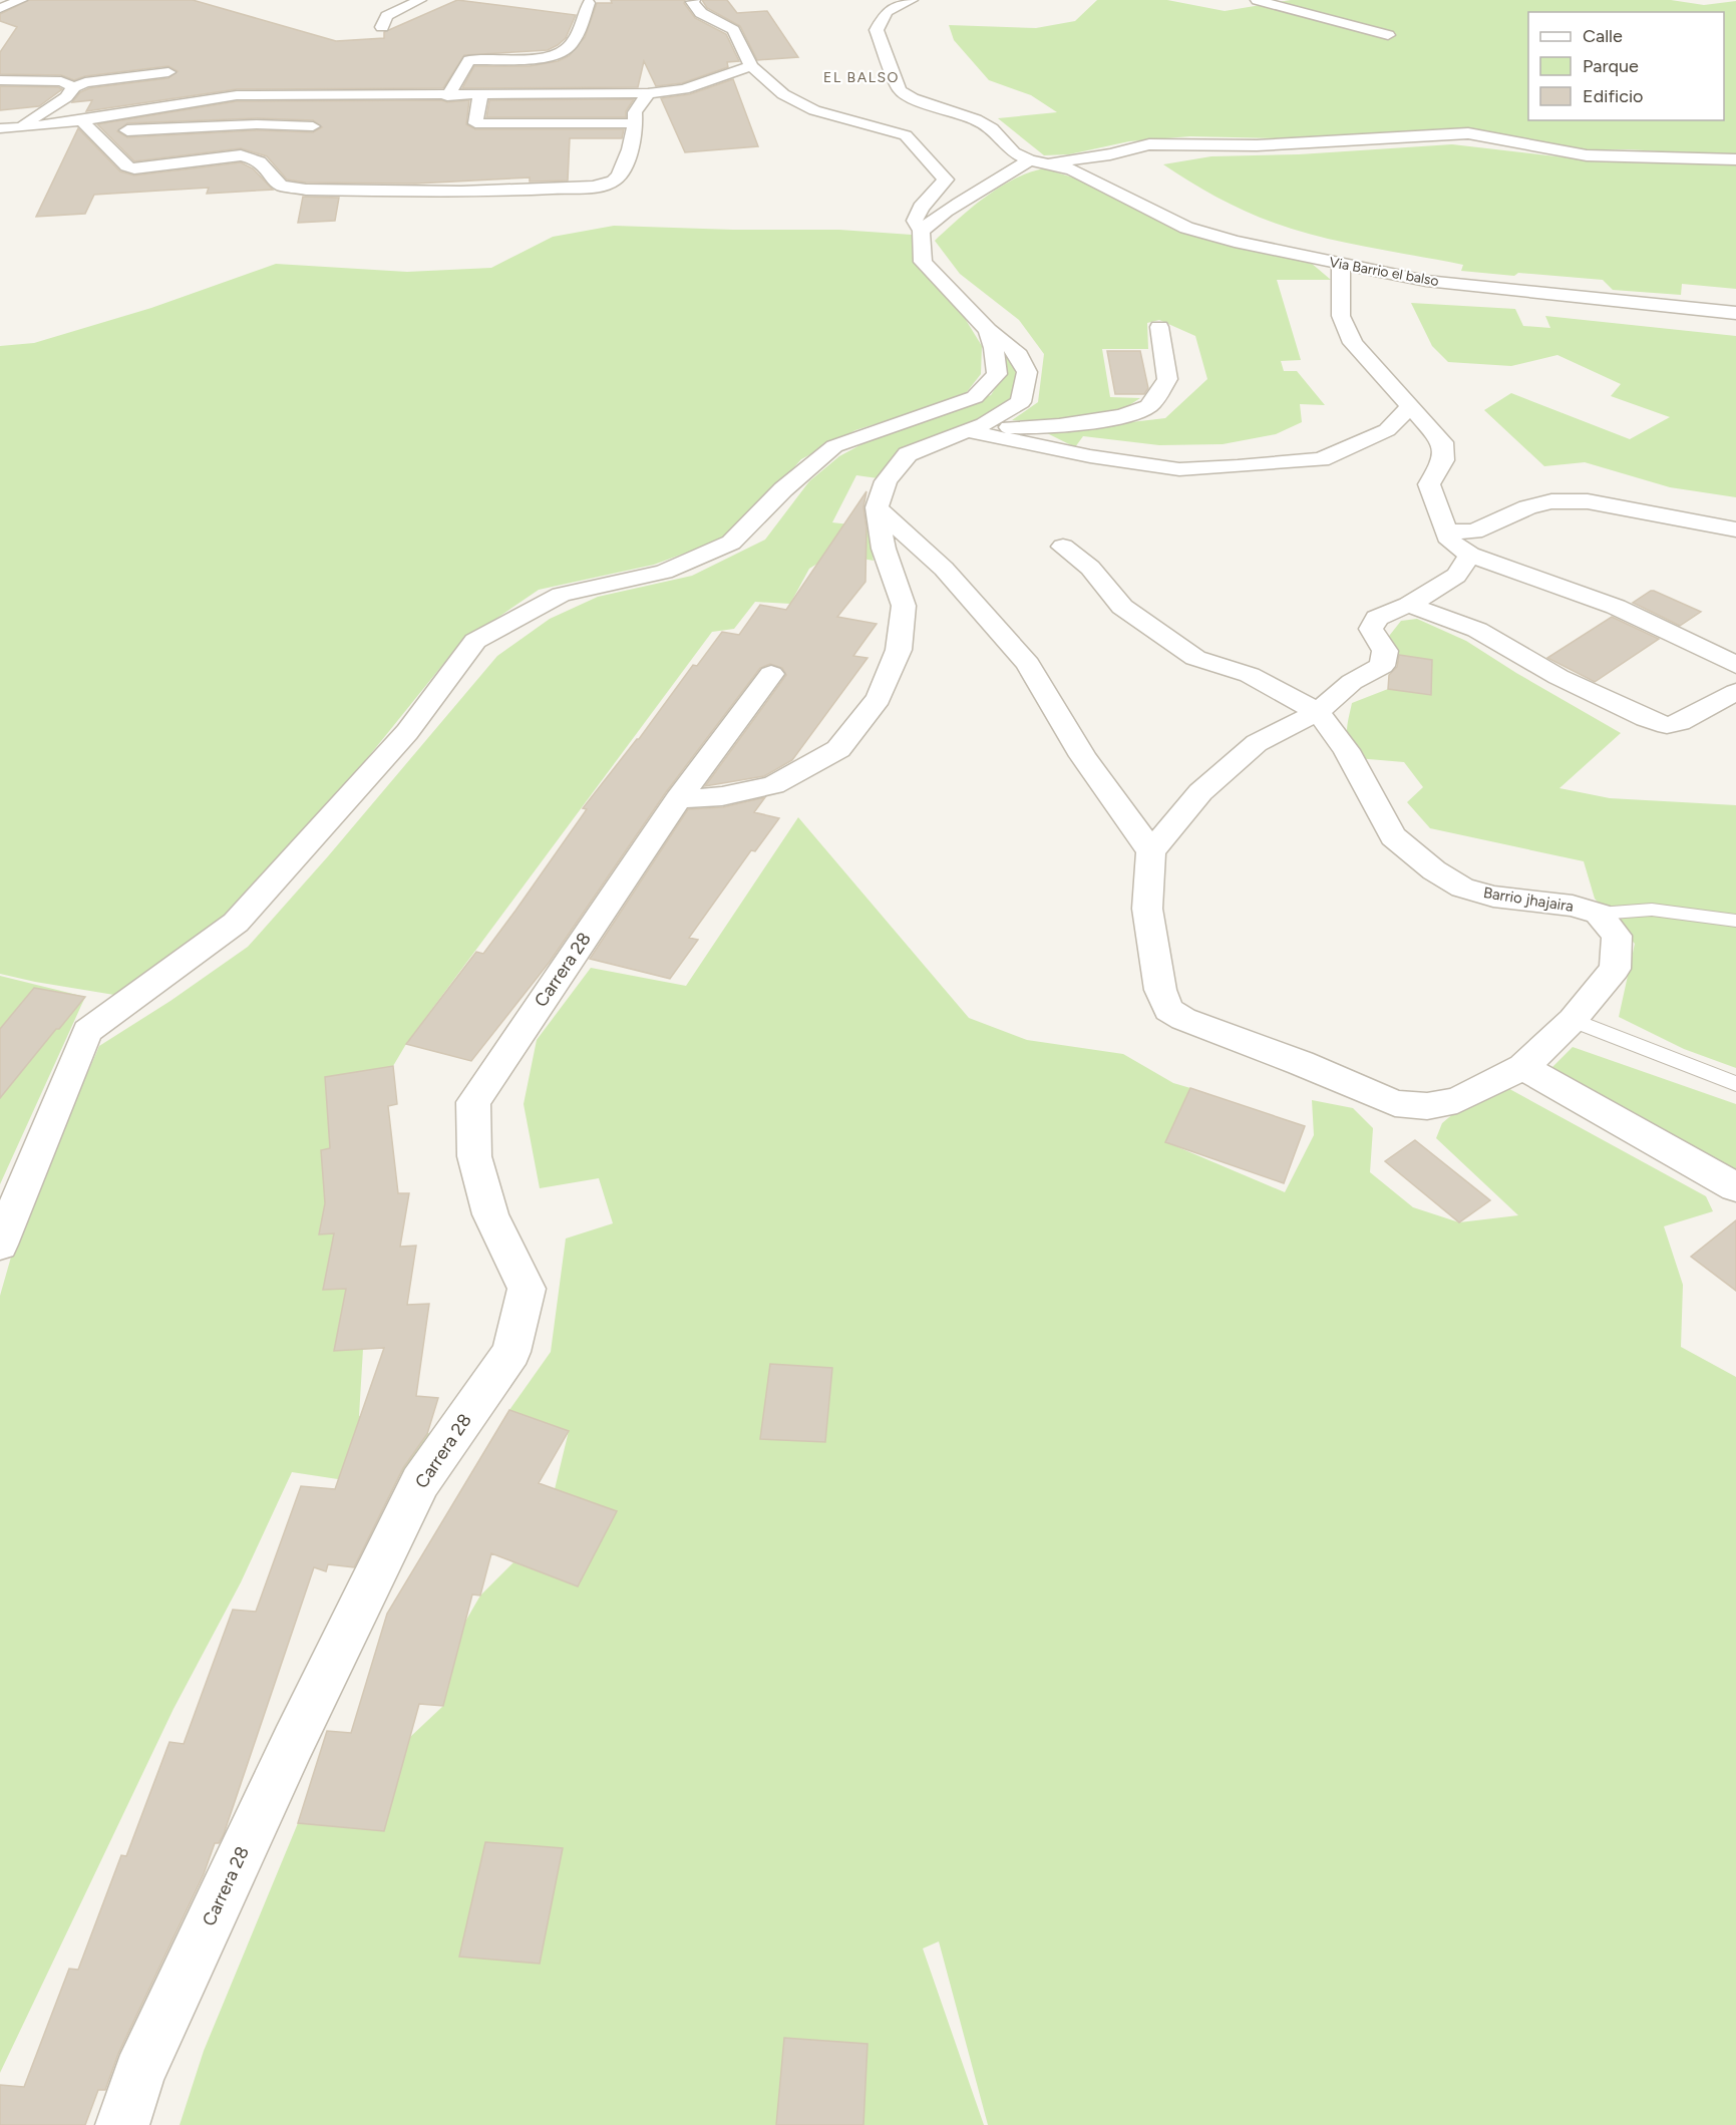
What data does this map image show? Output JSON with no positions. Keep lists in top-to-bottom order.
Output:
{
  "streets": {
    "street": ["Via Barrio el balso", "Barrio jhajaira", "Carrera 28"]
  },
  "districts": ["EL BALSO"],
  "legend": ["Calle", "Parque", "Edificio"]
}
